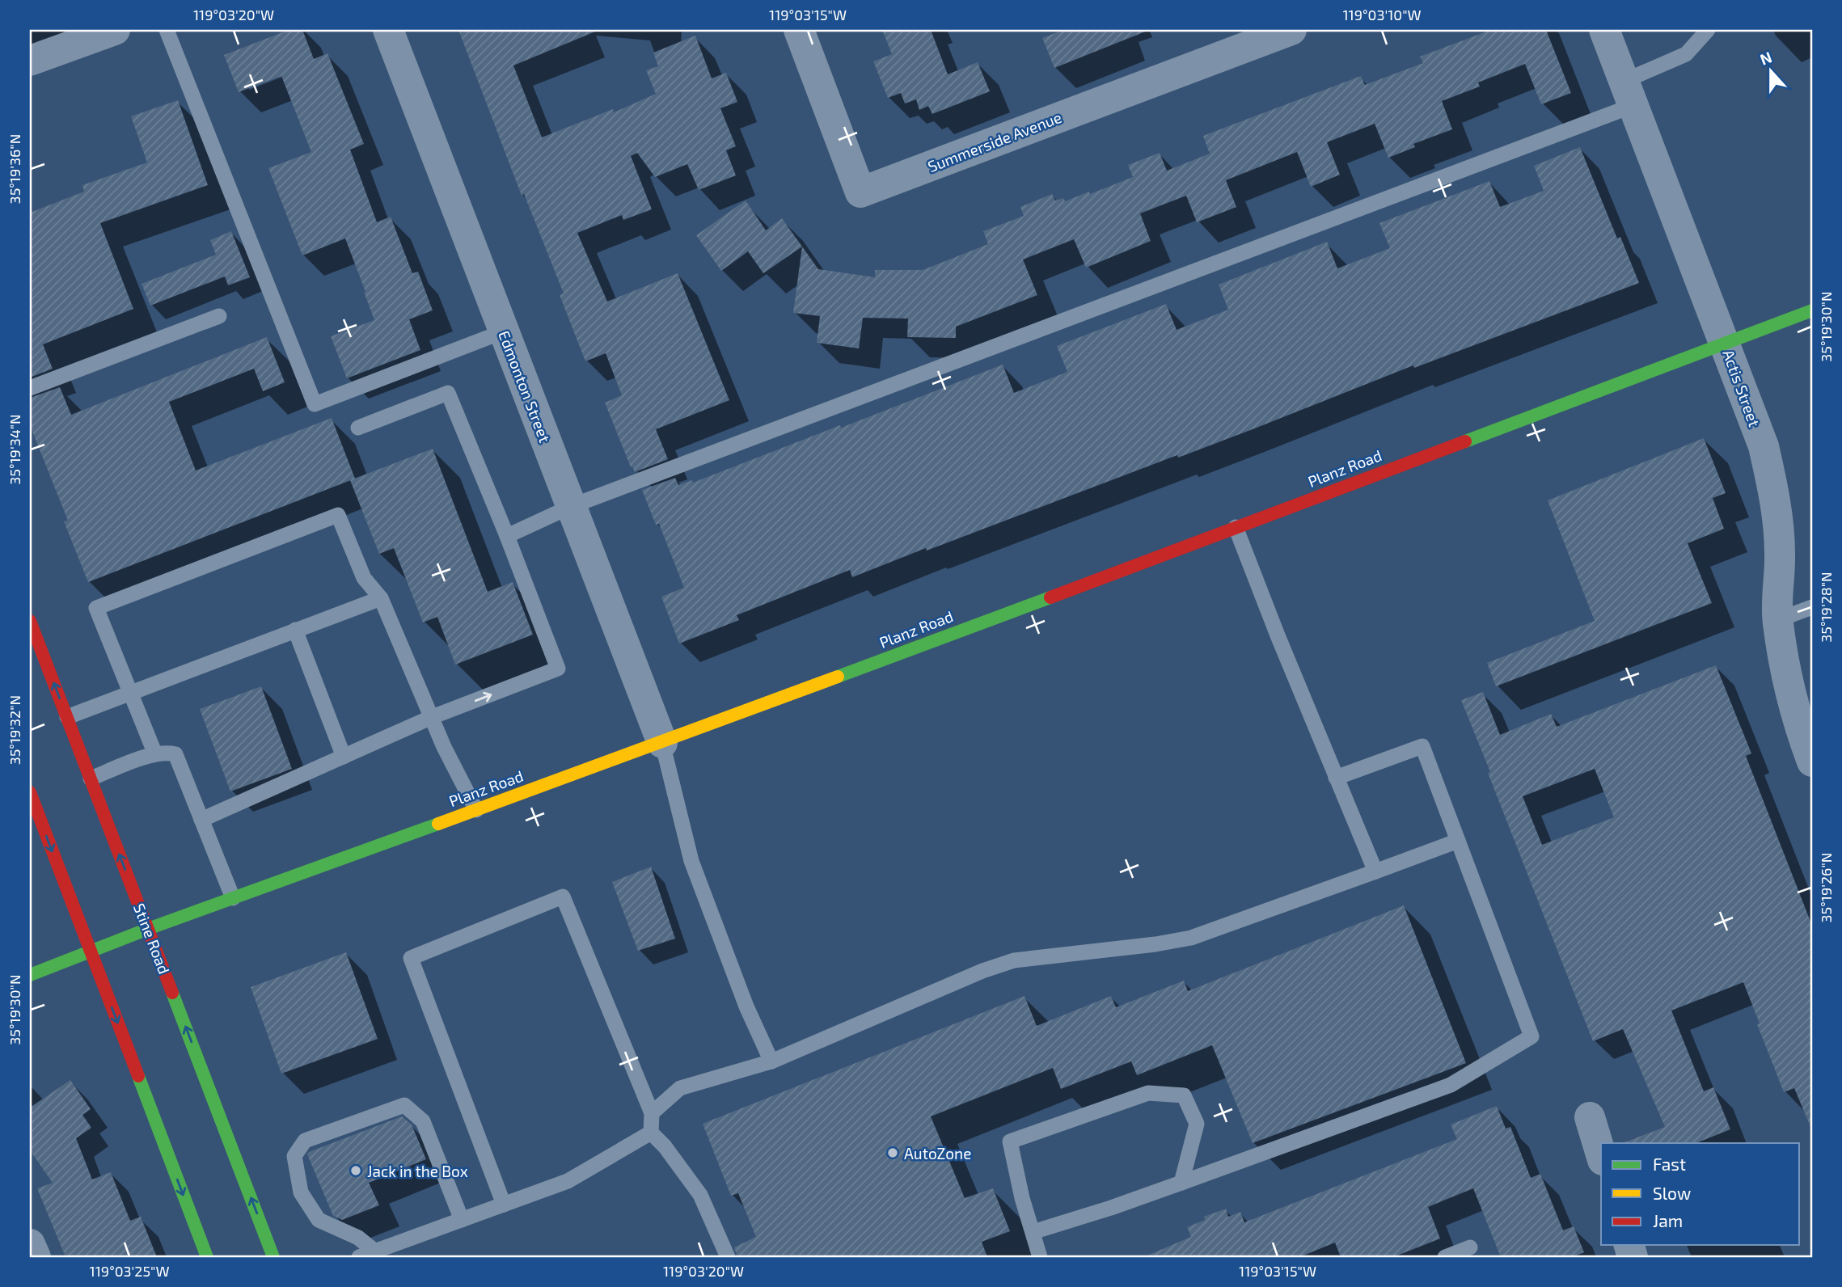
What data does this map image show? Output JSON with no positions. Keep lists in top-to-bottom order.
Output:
{
  "streets": {
    "street": [
      "Summerside Avenue",
      "Edmonton Street",
      "Actis Street",
      "Planz Road",
      "Stine Road"
    ]
  },
  "crossings": [
    ["Edmonton Street", "Planz Road"],
    ["Actis Street", "Planz Road"],
    ["Planz Road", "Stine Road"]
  ],
  "places": ["AutoZone", "Jack in the Box"],
  "legend": ["Fast", "Slow", "Jam"],
  "north": "top",
  "coordinates": [
    "119°03'20\"W",
    "119°03'15\"W",
    "119°03'10\"W",
    "35°19'36\"N",
    "35°19'30\"N",
    "35°19'34\"N",
    "35°19'28\"N",
    "35°19'32\"N",
    "35°19'26\"N",
    "119°03'25\"W"
  ]
}
